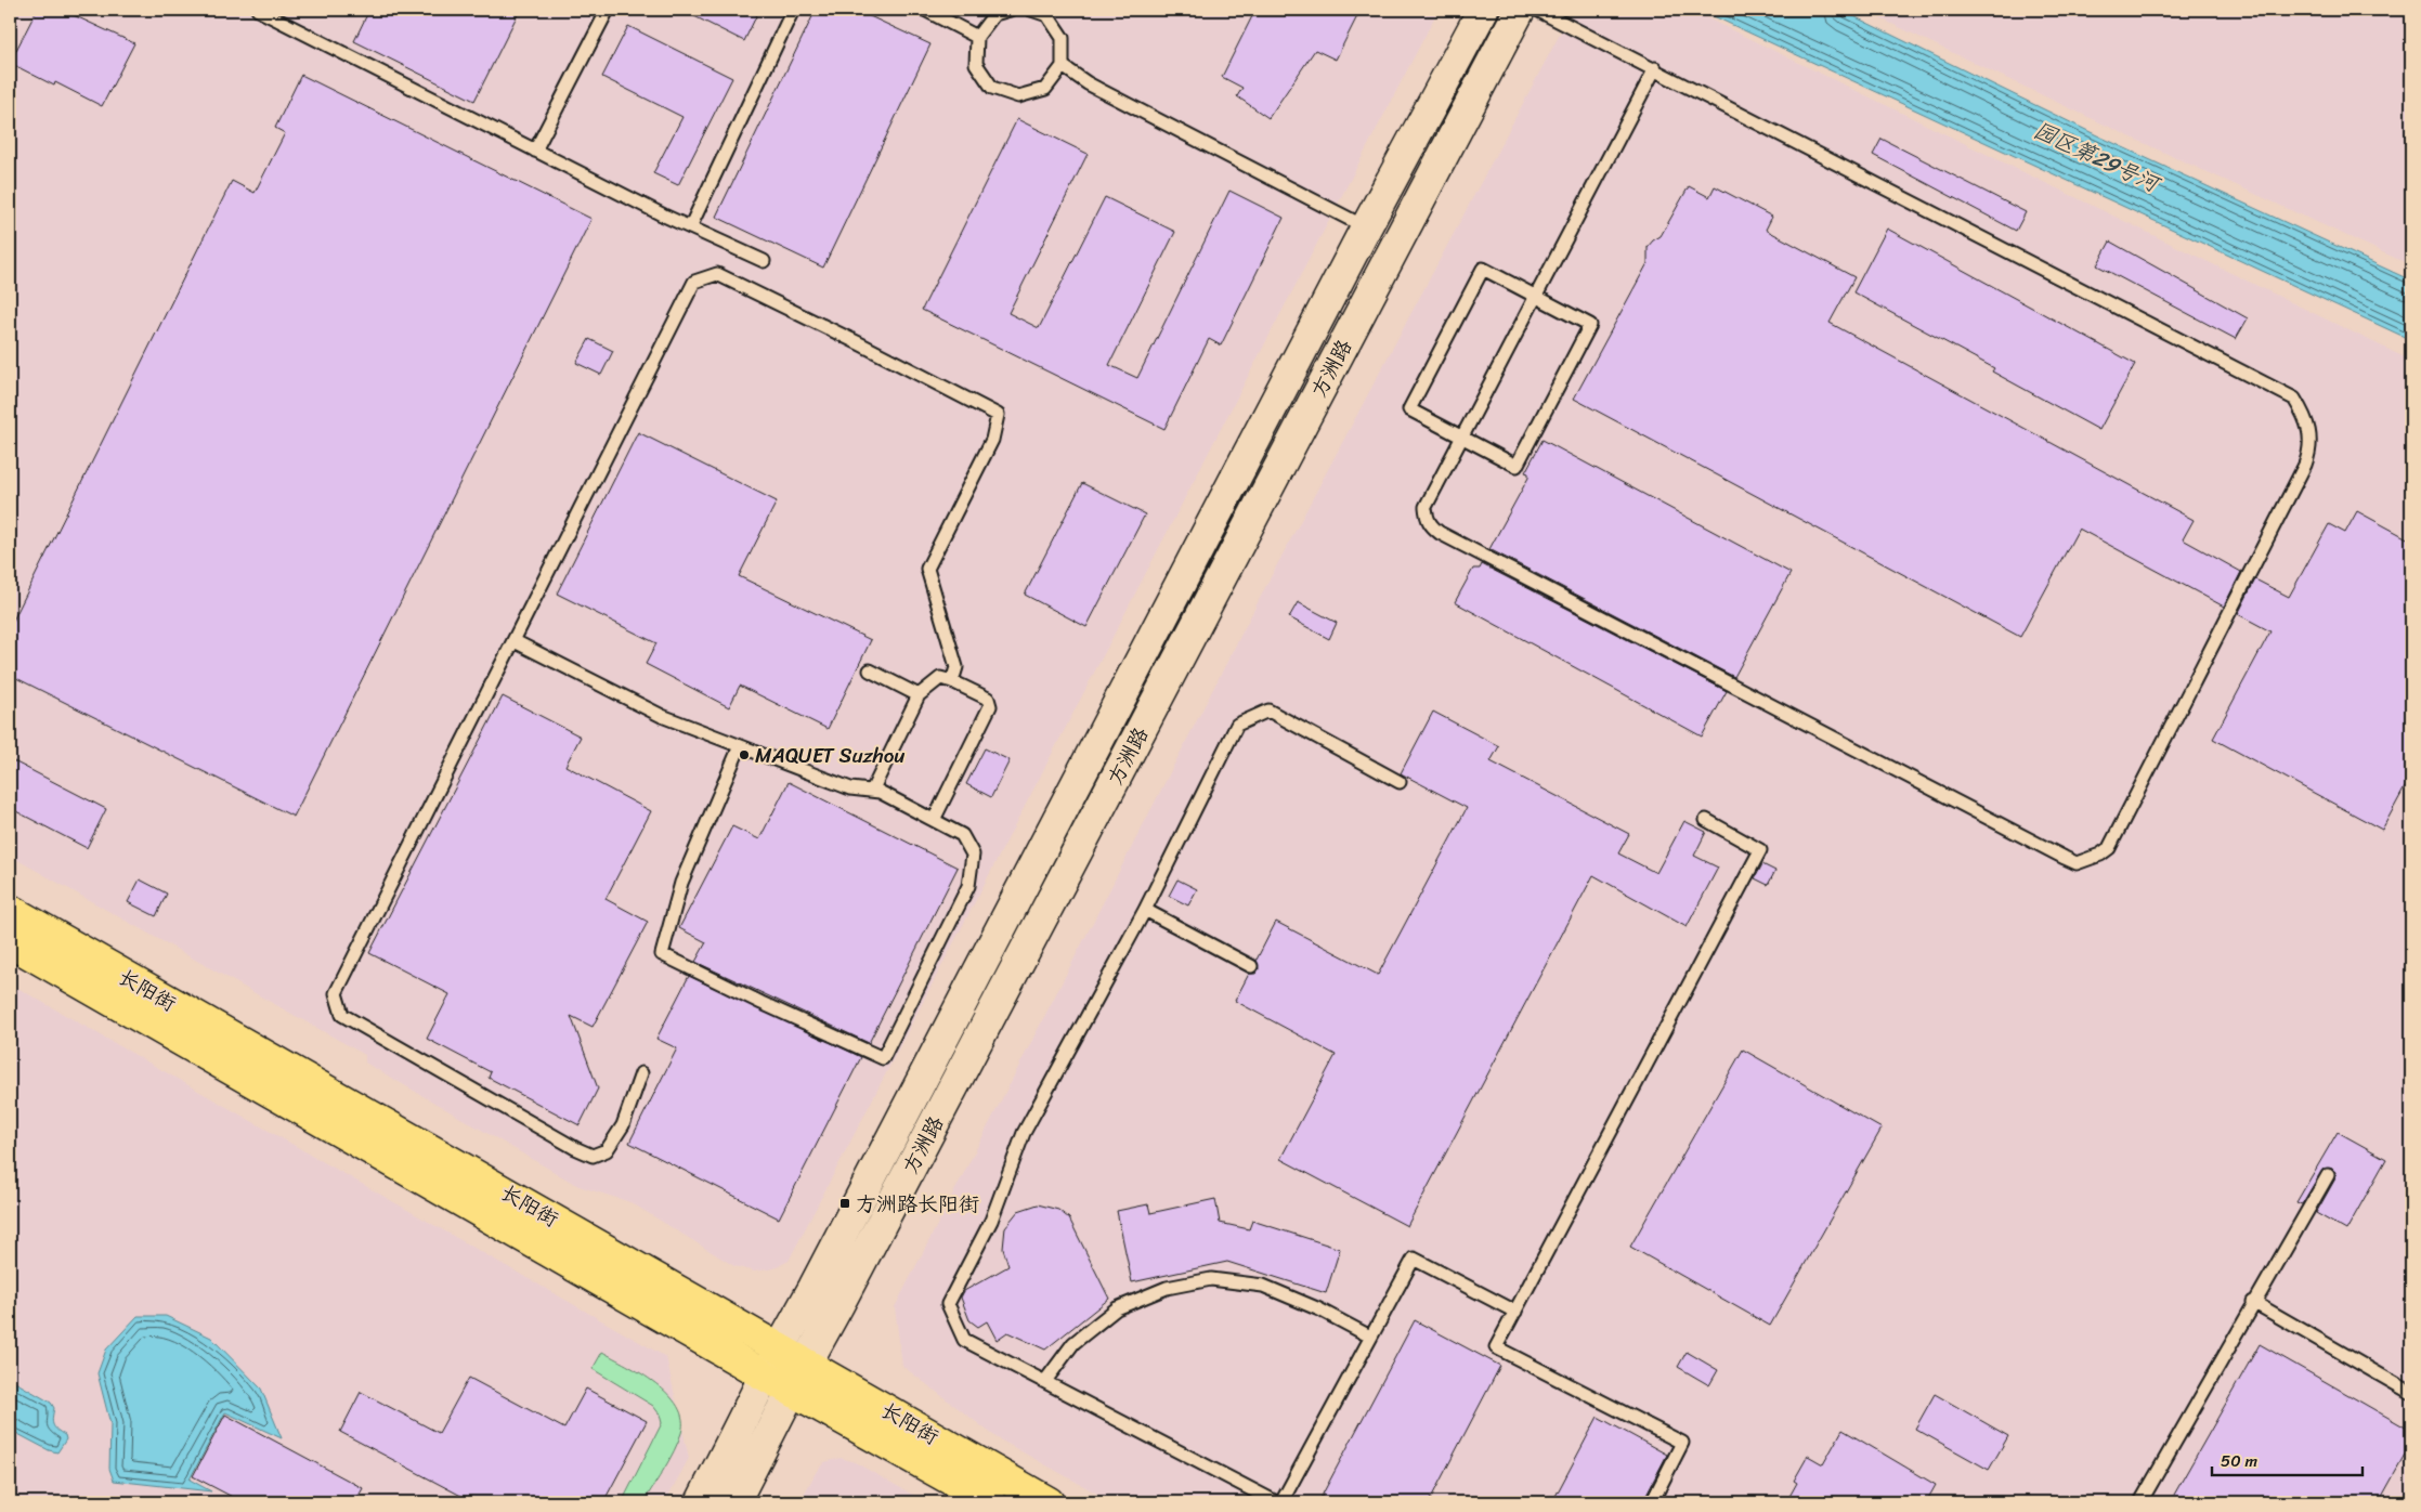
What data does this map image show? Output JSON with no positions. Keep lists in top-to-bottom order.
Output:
{
  "streets": {
    "main road": ["方洲路", "长阳街"]
  },
  "crossings": [
    ["方洲路", "长阳街"]
  ],
  "water": ["园区第29号河"],
  "places": {
    "other": ["MAQUET Suzhou"],
    "transit": ["方洲路长阳街"]
  },
  "scale_bar": "50 m"
}
